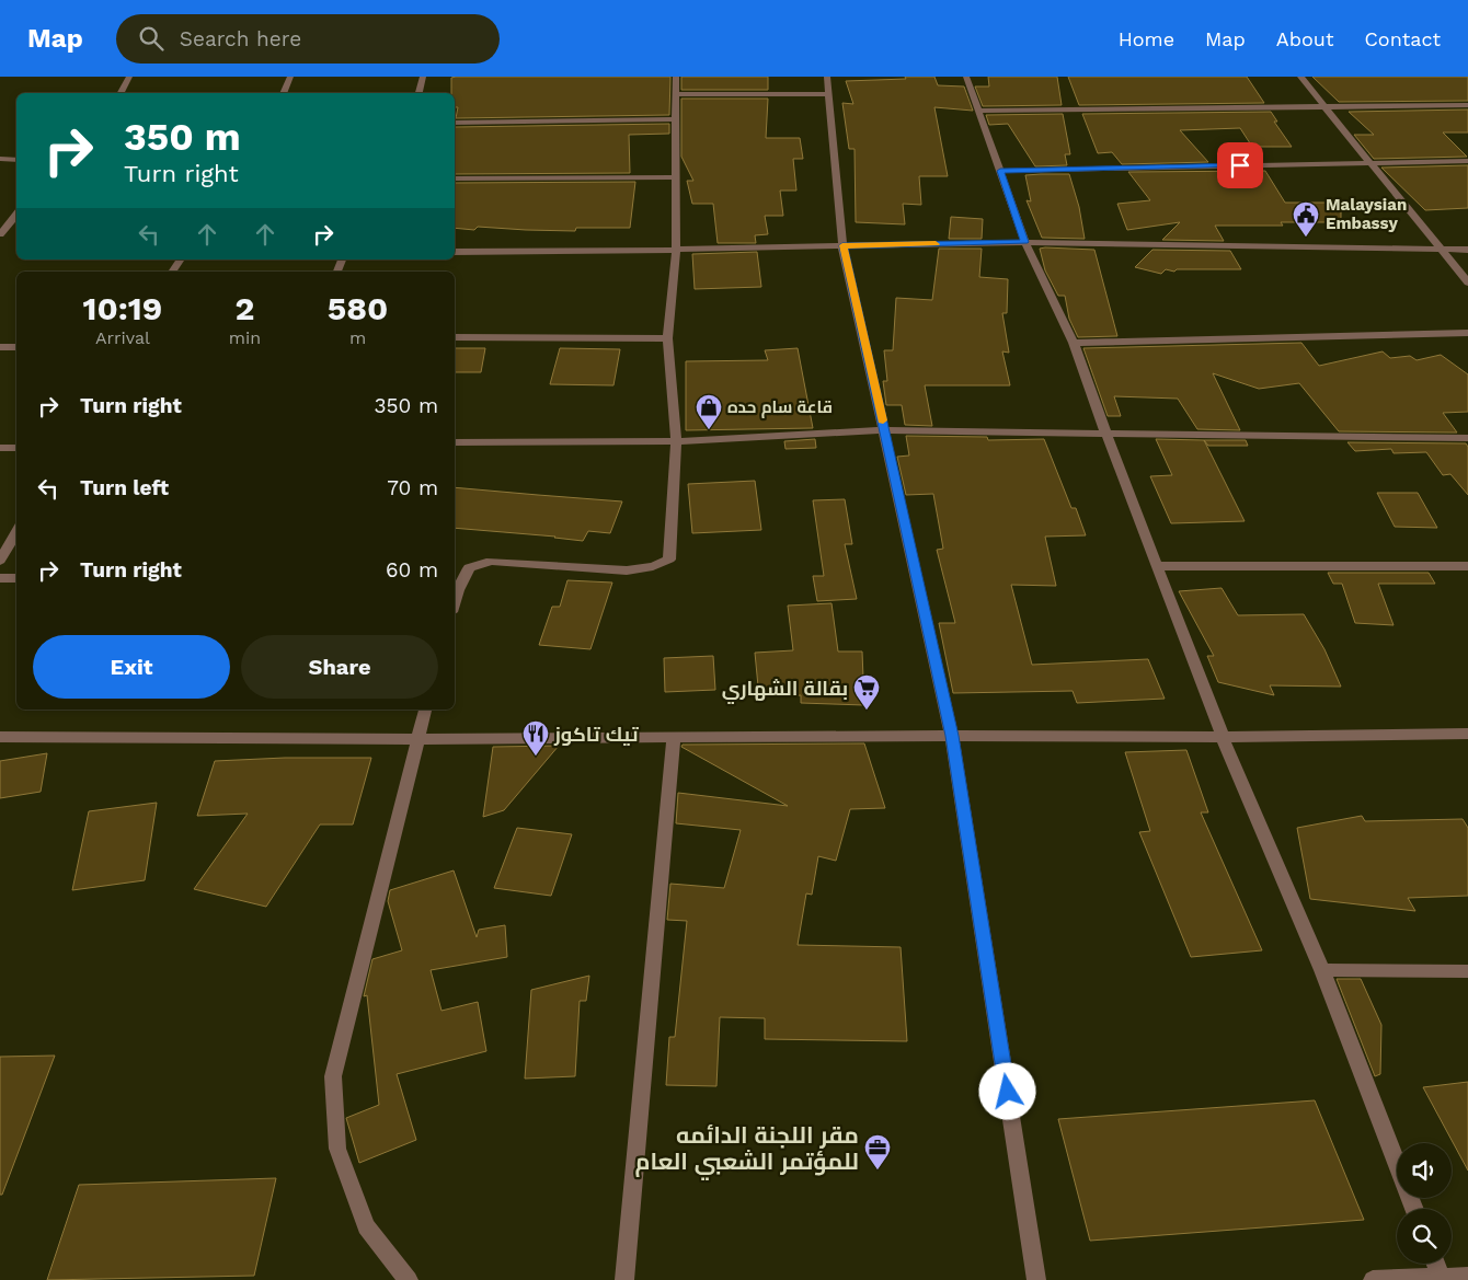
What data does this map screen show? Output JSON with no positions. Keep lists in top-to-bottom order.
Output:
{
  "places": {
    "public building": ["Malaysian Embassy"],
    "shop": ["قاعة سام حده"],
    "supermarket": ["بقالة الشهاري"],
    "restaurant": ["تيك تاكوز"],
    "office": ["مقر اللجنة الدائمه للمؤتمر الشعبي العام"]
  },
  "page": {
    "header": "Map",
    "search": "Search here",
    "nav": [
      "Home",
      "Map",
      "About",
      "Contact"
    ],
    "turn": ["350 m", "Turn right"],
    "eta": [
      "10:19",
      "Arrival",
      "2",
      "min",
      "580",
      "m"
    ],
    "list": [
      {
        "name": "Turn right",
        "value": "350 m"
      },
      {
        "name": "Turn left",
        "value": "70 m"
      },
      {
        "name": "Turn right",
        "value": "60 m"
      }
    ],
    "buttons": ["Exit", "Share"]
  }
}
